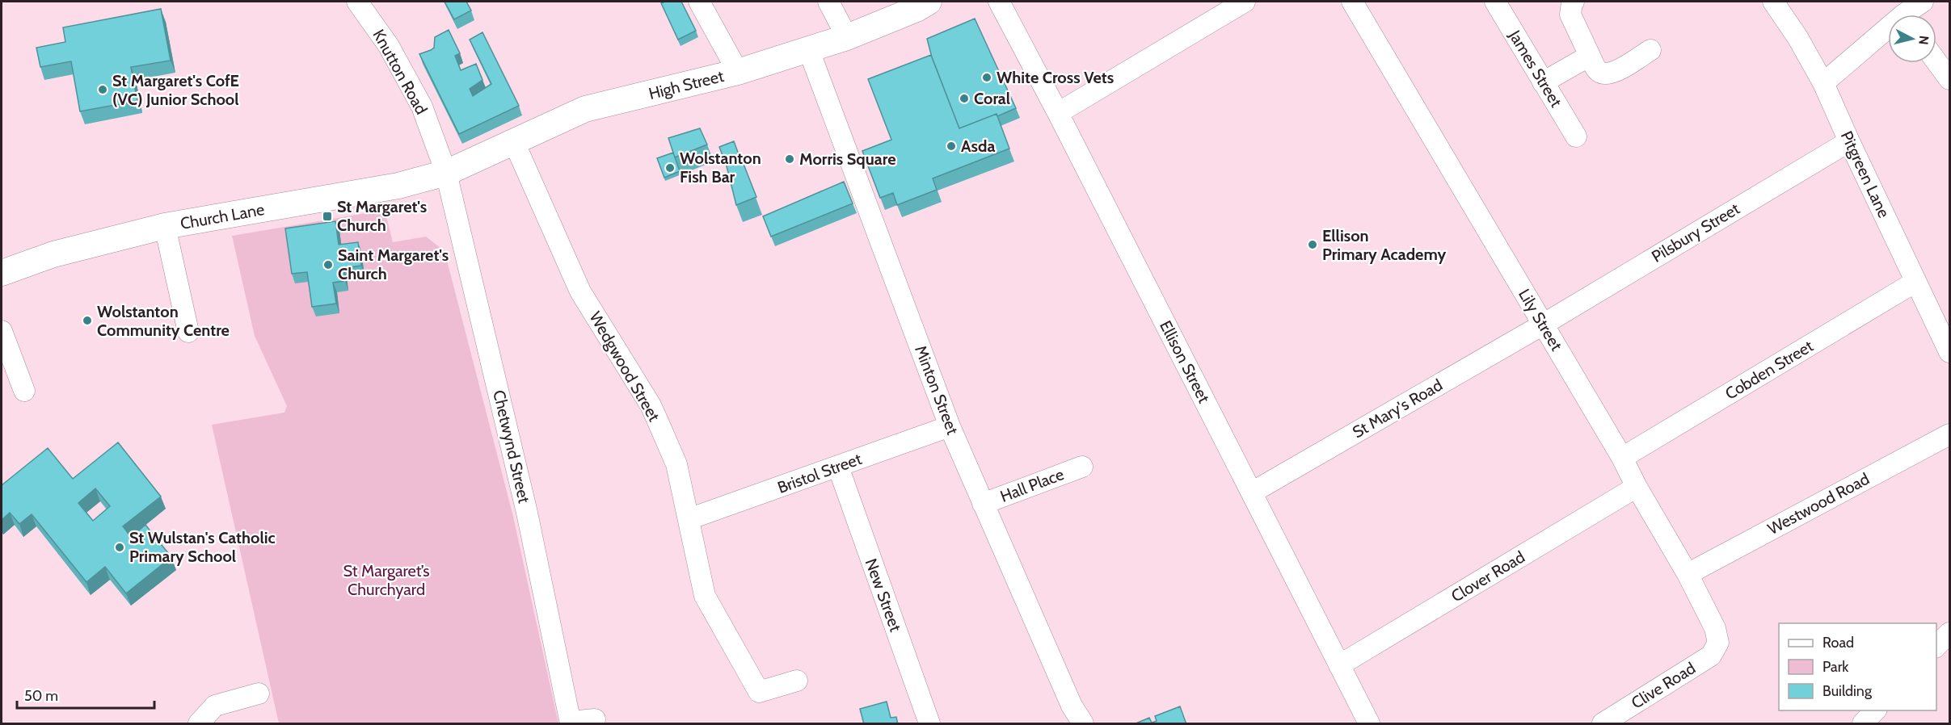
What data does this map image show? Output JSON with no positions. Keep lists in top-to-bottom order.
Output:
{
  "streets": {
    "main road": ["High Street", "Church Lane"],
    "street": [
      "James Street",
      "Knutton Road",
      "Pitgreen Lane",
      "Pilsbury Street",
      "Lily Street",
      "Ellison Street",
      "Wedgwood Street",
      "Cobden Street",
      "Minton Street",
      "St Mary's Road",
      "Chetwynd Street",
      "Bristol Street",
      "Hall Place",
      "Westwood Road",
      "Clover Road",
      "New Street",
      "Clive Road"
    ]
  },
  "crossings": [
    ["Knutton Road", "High Street"],
    ["Knutton Road", "Church Lane"],
    ["Knutton Road", "Chetwynd Street"],
    ["High Street", "Church Lane"],
    ["High Street", "Wedgwood Street"],
    ["High Street", "Minton Street"],
    ["High Street", "Chetwynd Street"],
    ["Pitgreen Lane", "Pilsbury Street"],
    ["Pitgreen Lane", "Cobden Street"],
    ["Church Lane", "Chetwynd Street"],
    ["Pilsbury Street", "Lily Street"],
    ["Pilsbury Street", "St Mary's Road"],
    ["Lily Street", "Cobden Street"],
    ["Lily Street", "St Mary's Road"],
    ["Lily Street", "Westwood Road"],
    ["Lily Street", "Clover Road"],
    ["Lily Street", "Clive Road"],
    ["Ellison Street", "St Mary's Road"],
    ["Ellison Street", "Clover Road"],
    ["Wedgwood Street", "Bristol Street"],
    ["Minton Street", "Bristol Street"],
    ["Minton Street", "Hall Place"],
    ["Bristol Street", "New Street"]
  ],
  "parks": ["St Margaret’s Churchyard"],
  "places": {
    "other": [
      "White Cross Vets",
      "St Margaret's CofE (VC) Junior School",
      "Coral",
      "Asda",
      "Morris Square",
      "Wolstanton Fish Bar",
      "Ellison Primary Academy",
      "Saint Margaret's Church",
      "Wolstanton Community Centre",
      "St Wulstan's Catholic Primary School"
    ],
    "transit": ["St Margaret's Church"]
  },
  "legend": ["Road", "Park", "Building"],
  "scale_bar": "50 m",
  "north": "right"
}
